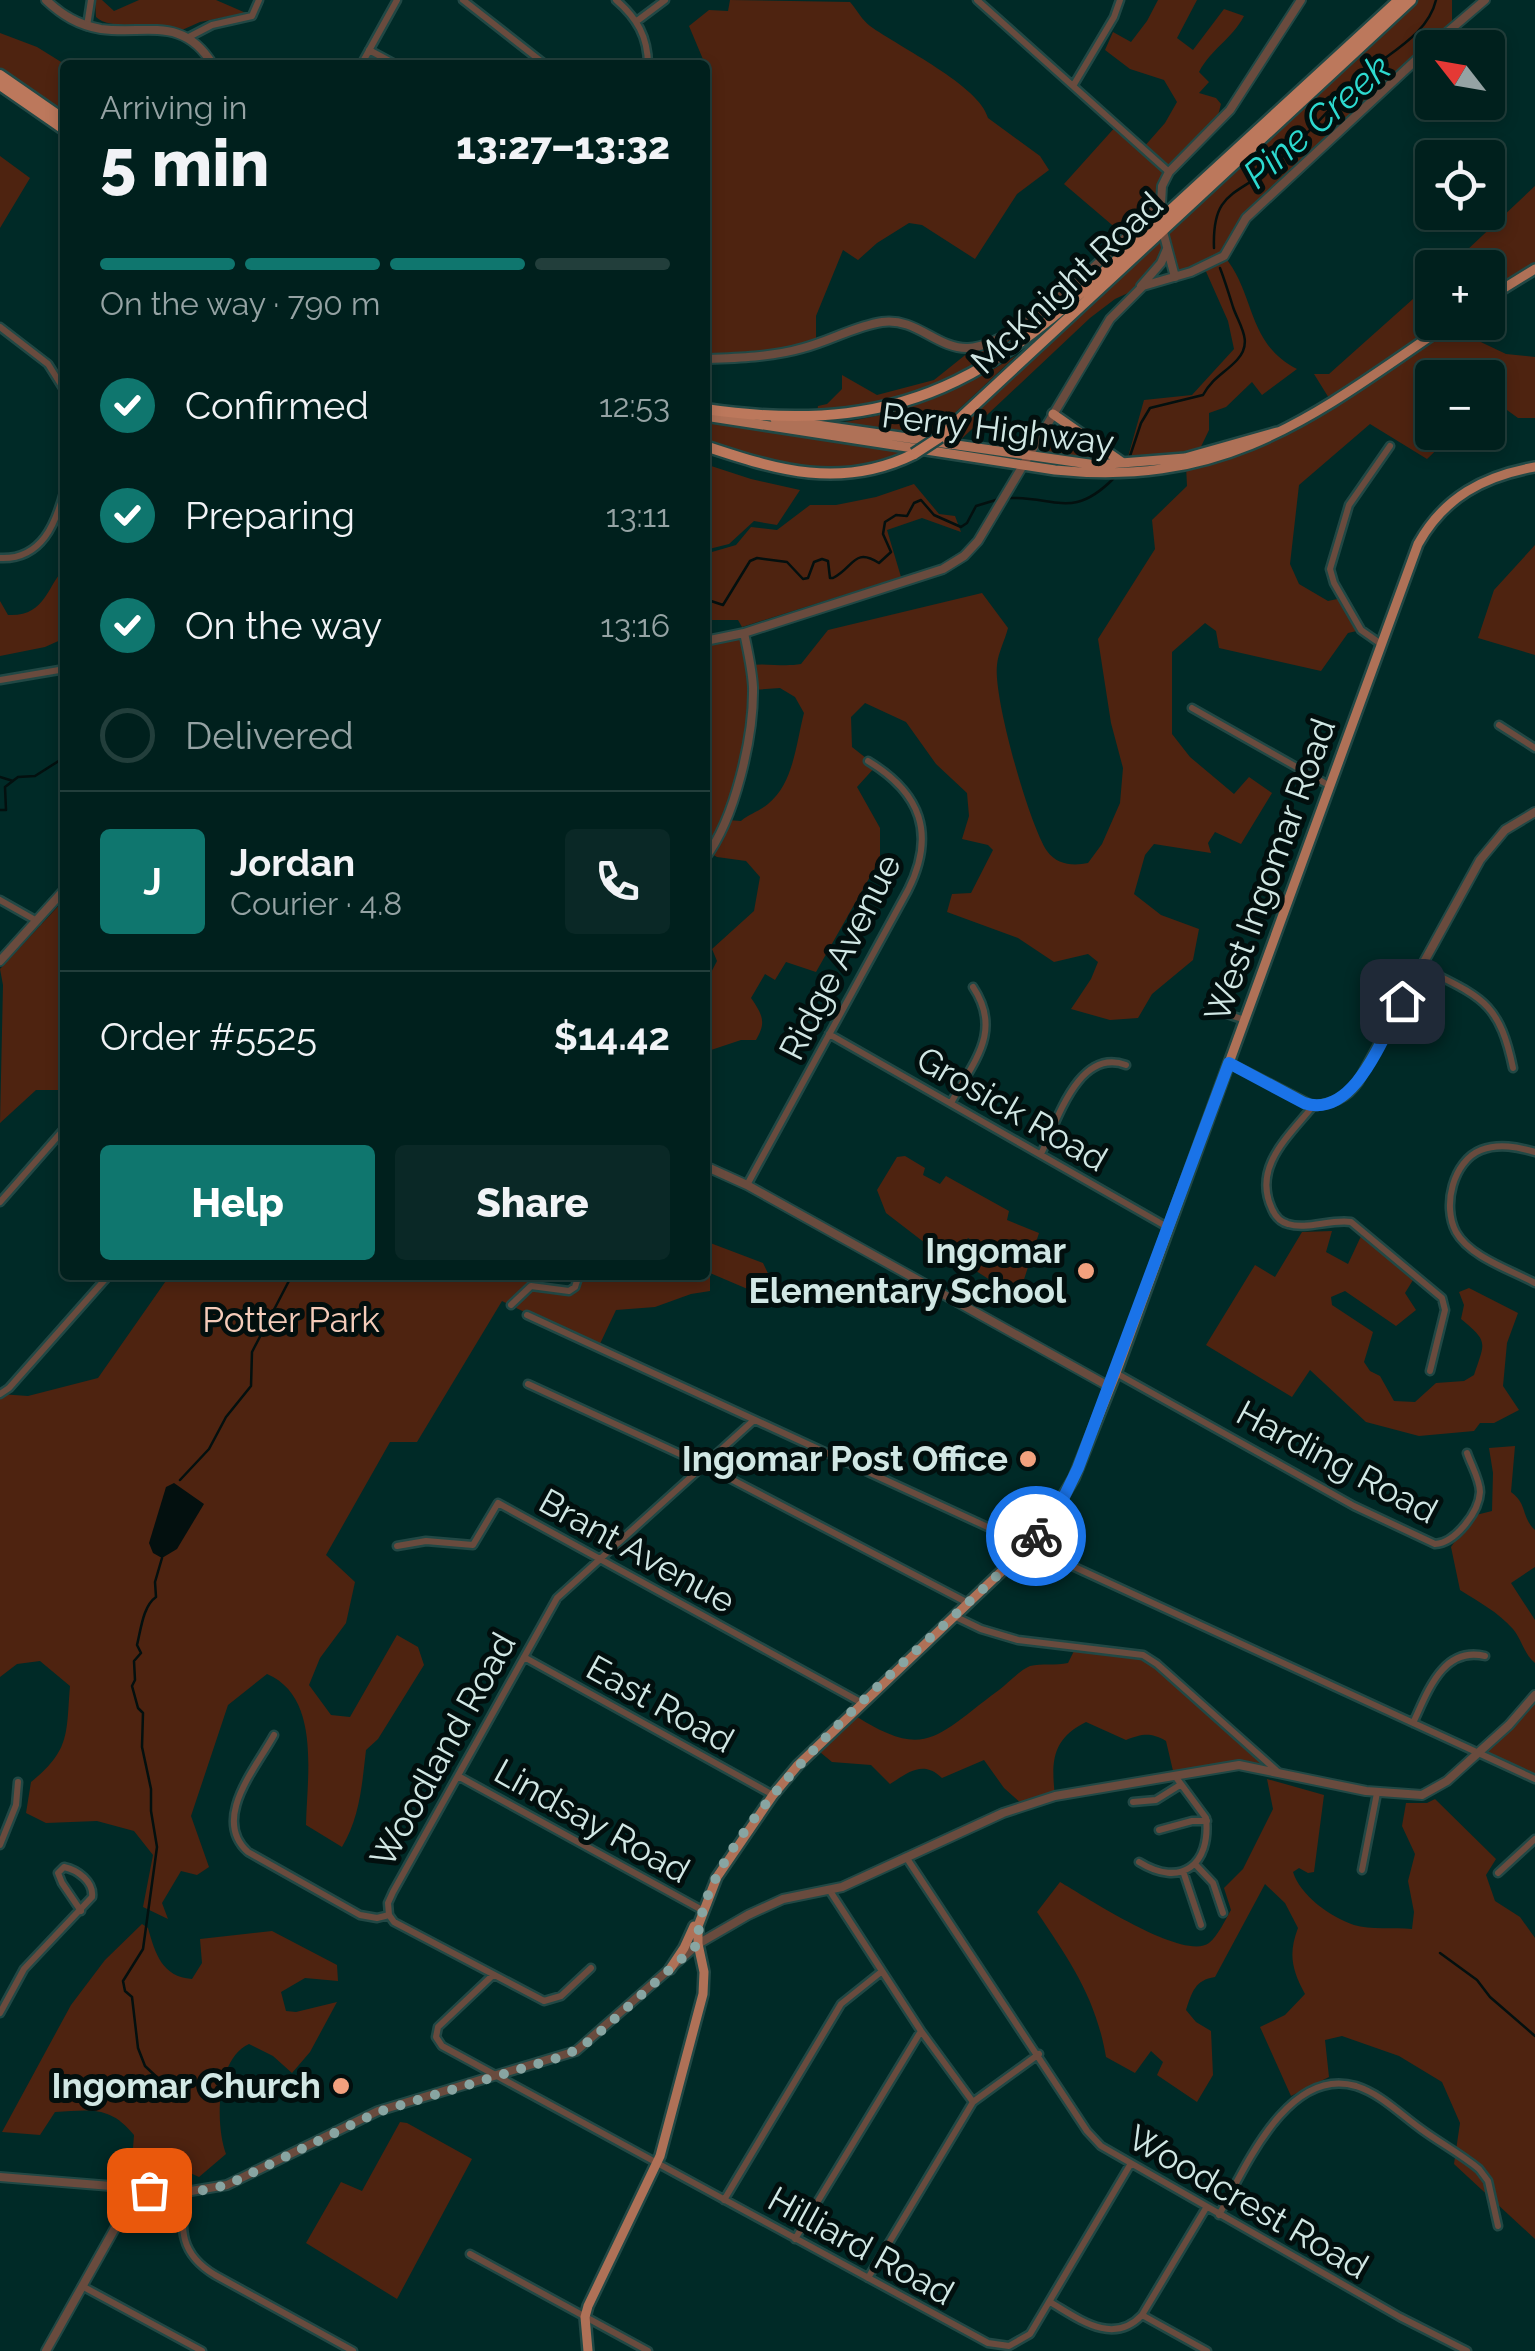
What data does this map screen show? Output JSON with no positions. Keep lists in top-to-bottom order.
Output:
{
  "streets": {
    "highway": ["McKnight Road", "Perry Highway"],
    "main road": ["West Ingomar Road"],
    "street": [
      "Ridge Avenue",
      "Grosick Road",
      "Harding Road",
      "Brant Avenue",
      "East Road",
      "Woodland Road",
      "Lindsay Road",
      "Woodcrest Road",
      "Hilliard Road"
    ]
  },
  "crossings": [
    ["McKnight Road", "Perry Highway"],
    ["West Ingomar Road", "Grosick Road"],
    ["West Ingomar Road", "Harding Road"],
    ["West Ingomar Road", "Brant Avenue"],
    ["West Ingomar Road", "East Road"],
    ["West Ingomar Road", "Lindsay Road"],
    ["West Ingomar Road", "Hilliard Road"],
    ["Ridge Avenue", "Grosick Road"],
    ["Brant Avenue", "Woodland Road"],
    ["East Road", "Woodland Road"],
    ["Woodland Road", "Lindsay Road"],
    ["Woodcrest Road", "Hilliard Road"]
  ],
  "water": ["Pine Creek"],
  "parks": ["Potter Park"],
  "places": ["Ingomar Elementary School", "Ingomar Post Office", "Ingomar Church"],
  "north": "top left",
  "page": {
    "map_buttons": ["+", "−"],
    "heading": ["5 min", "Arriving in", "13:27–13:32"],
    "panel": [
      "Jordan",
      "Courier · 4.8",
      "Order #5525",
      "$14.42"
    ],
    "bar": "On the way · 790 m",
    "list": [
      ["Confirmed", "12:53"],
      ["Preparing", "13:11"],
      ["On the way", "13:16"],
      "Delivered"
    ],
    "round": "J",
    "buttons": ["Help", "Share"]
  }
}
